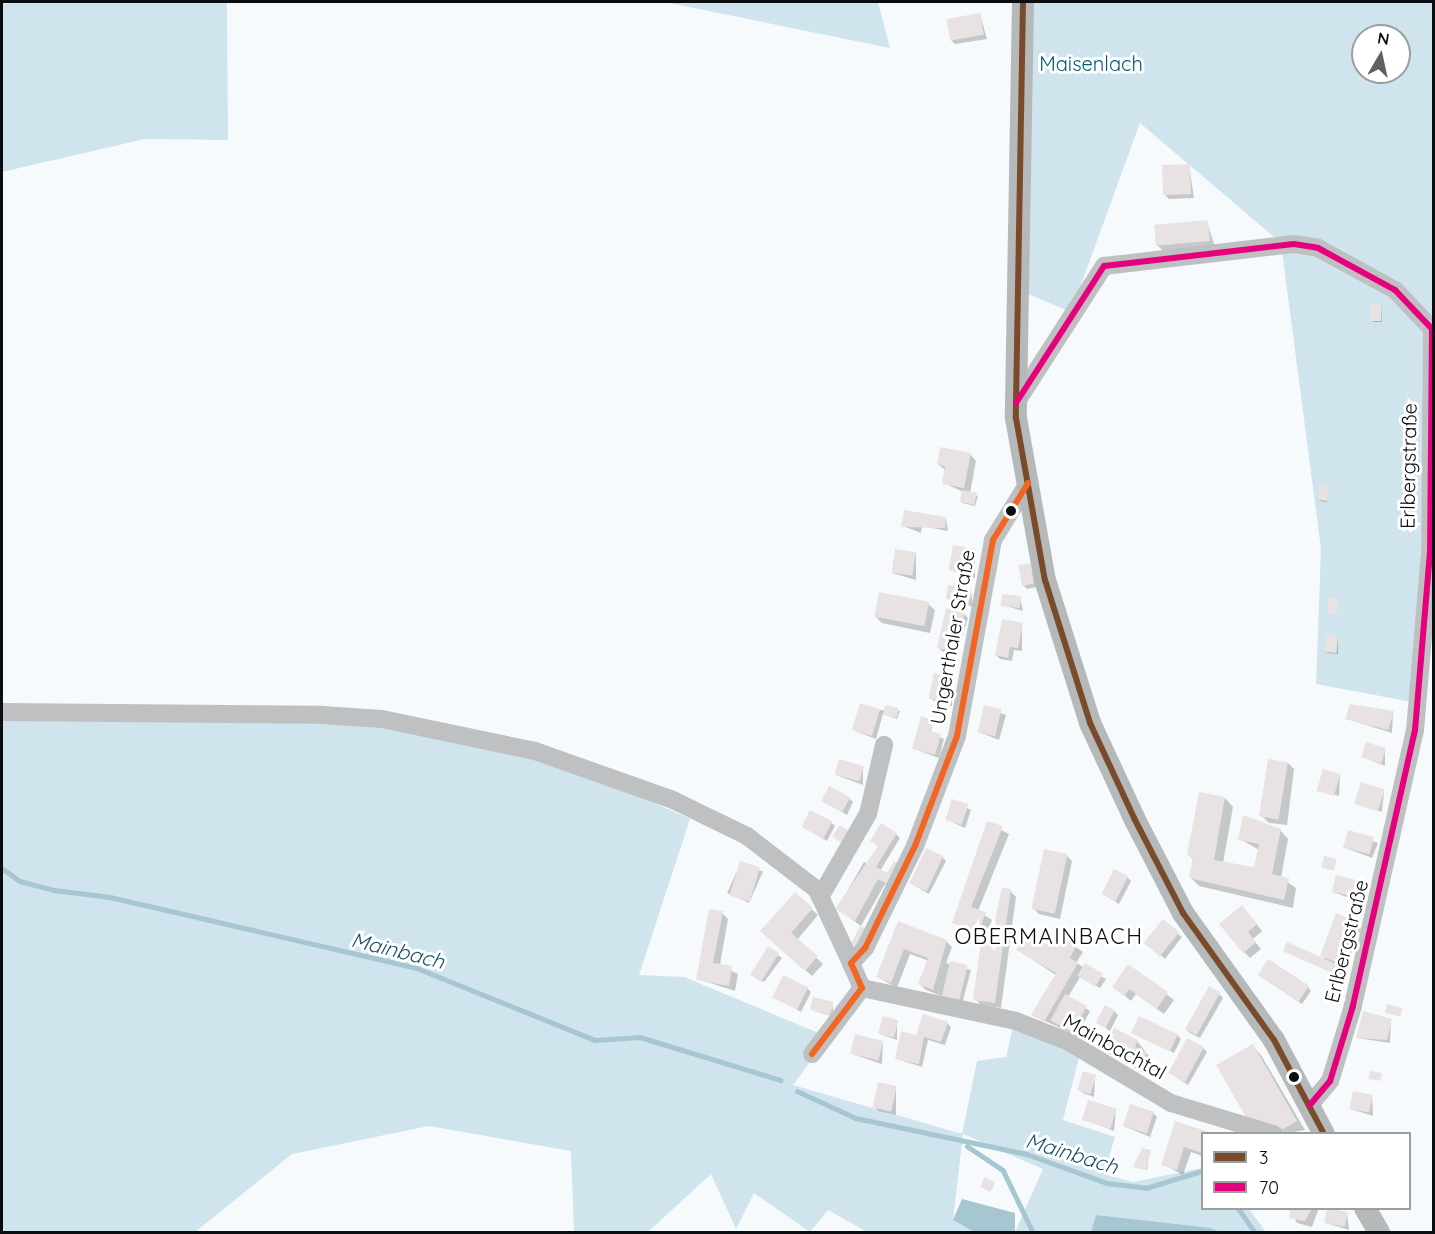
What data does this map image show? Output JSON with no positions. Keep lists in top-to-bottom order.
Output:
{
  "streets": {
    "street": ["Erlbergstraße", "Ungerthaler Straße", "Mainbachtal"]
  },
  "districts": ["OBERMAINBACH"],
  "water": ["Mainbach"],
  "parks": ["Maisenlach"],
  "lines": ["transit line 3", "transit line 70"],
  "legend": ["3", "70"],
  "north": "top"
}
